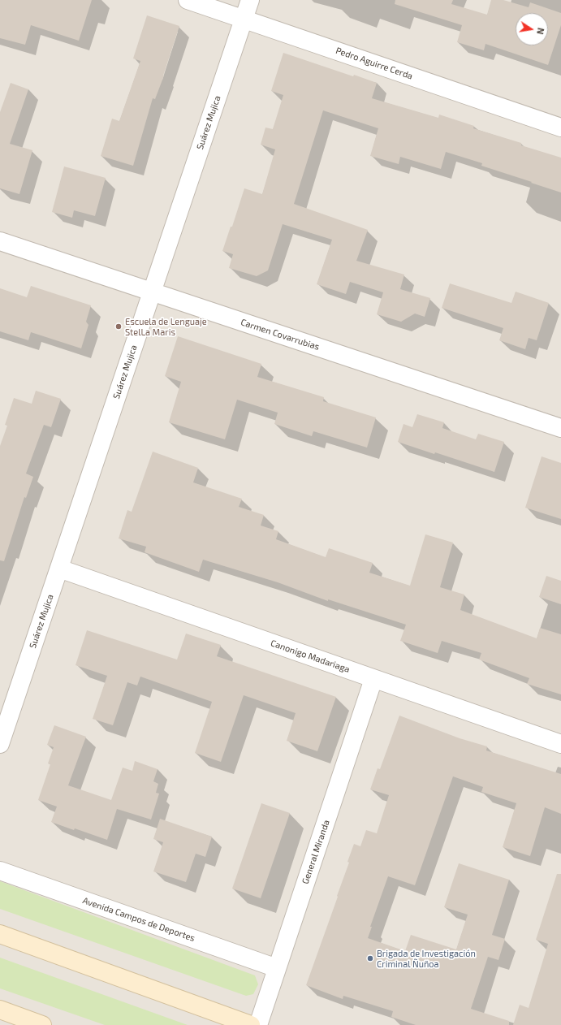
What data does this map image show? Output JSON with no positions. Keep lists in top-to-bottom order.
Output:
{
  "streets": {
    "street": [
      "Pedro Aguirre Cerda",
      "Suárez Mujica",
      "Carmen Covarrubias",
      "Canonigo Madariaga",
      "General Miranda",
      "Avenida Campos de Deportes"
    ]
  },
  "crossings": [
    ["Pedro Aguirre Cerda", "Suárez Mujica"],
    ["Suárez Mujica", "Carmen Covarrubias"],
    ["Suárez Mujica", "Canonigo Madariaga"],
    ["Canonigo Madariaga", "General Miranda"],
    ["General Miranda", "Avenida Campos de Deportes"]
  ],
  "places": ["Escuela de Lenguaje StelLa Maris", "Brigada de Investigación Criminal Ñuñoa"],
  "north": "right"
}
